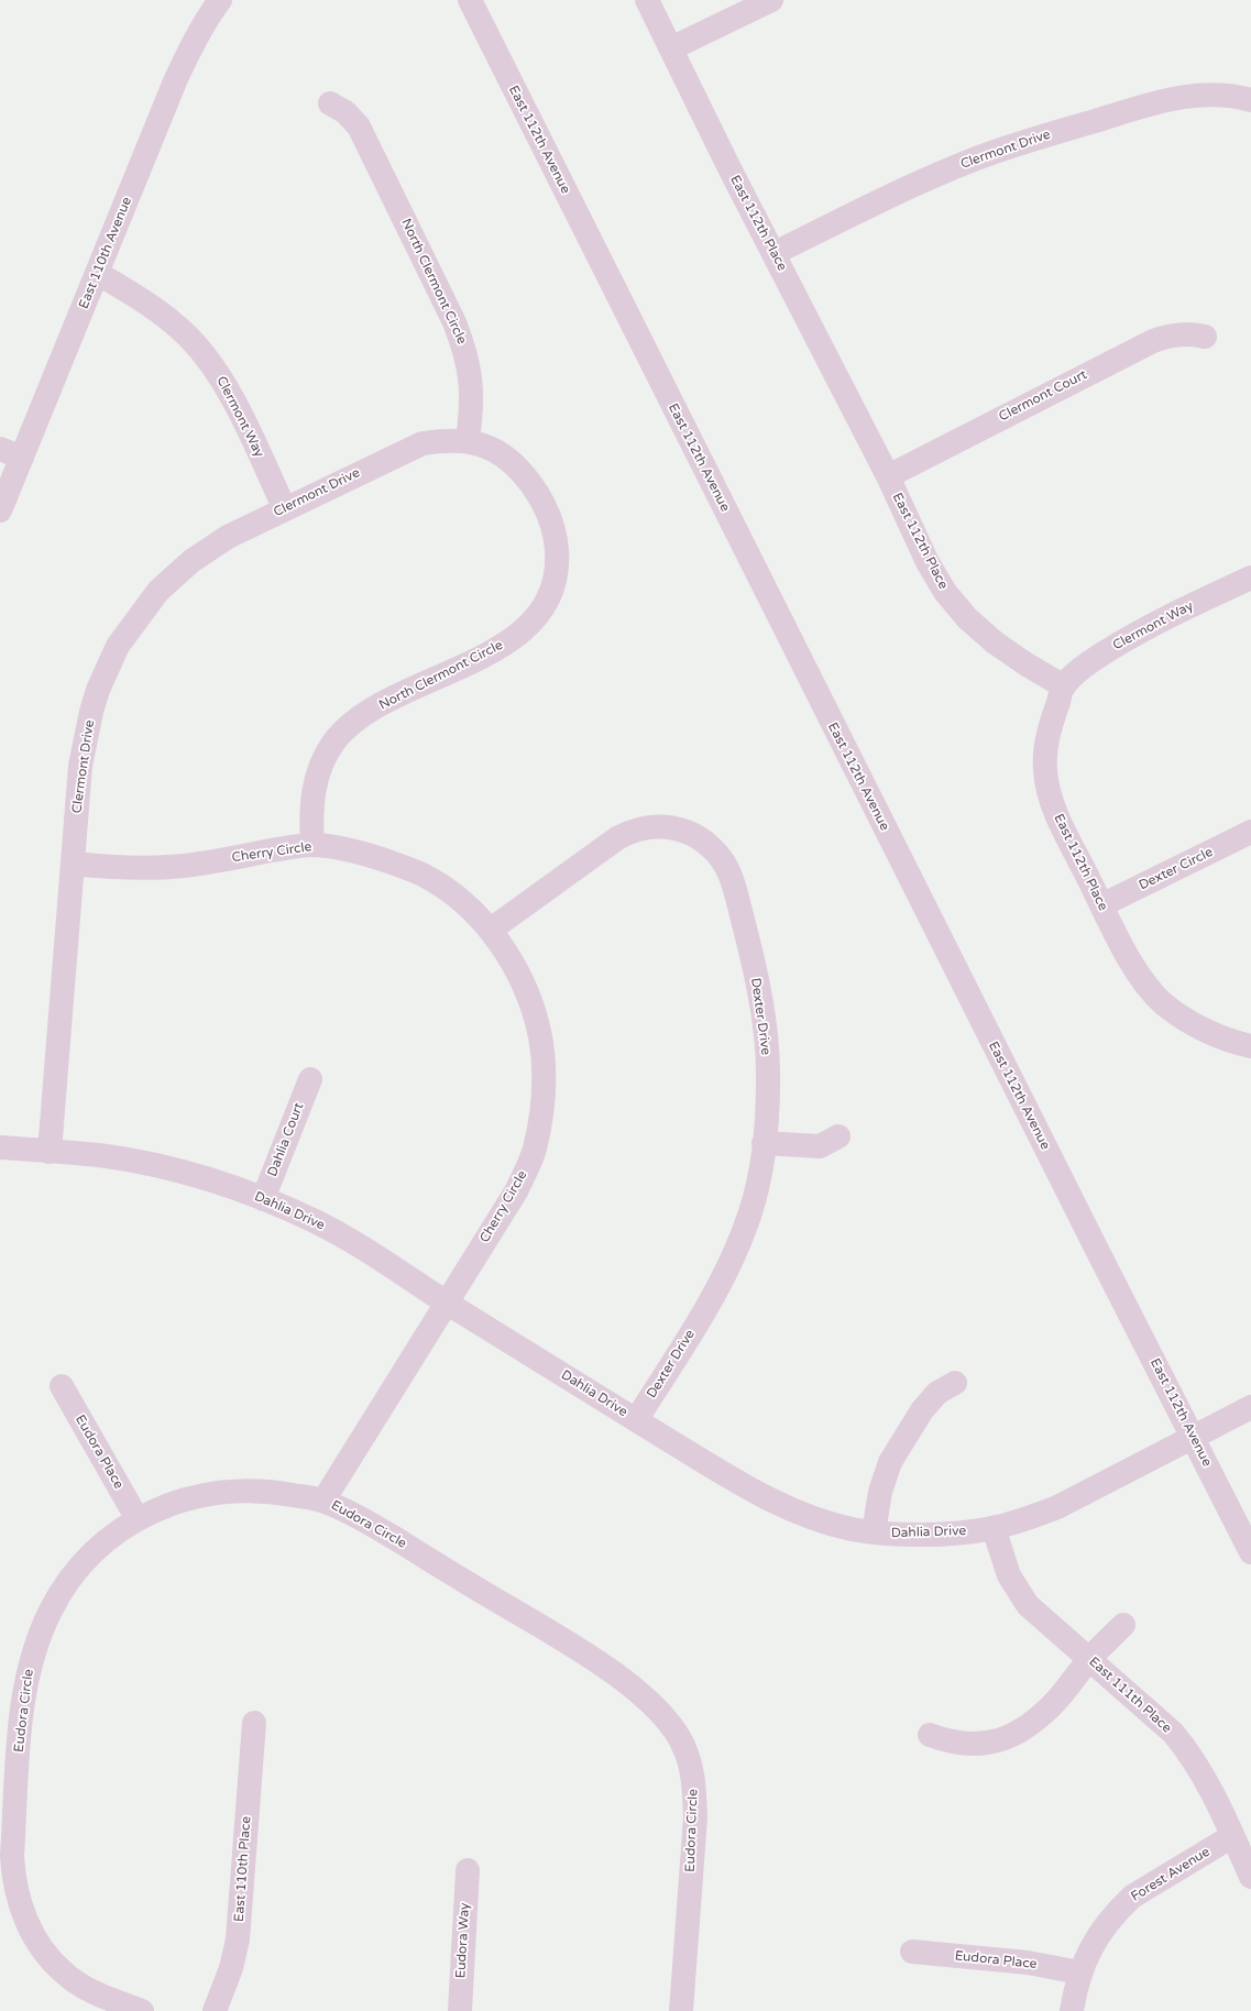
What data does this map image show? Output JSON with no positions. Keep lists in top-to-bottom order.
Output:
{
  "streets": {
    "street": [
      "East 112th Avenue",
      "Clermont Drive",
      "East 112th Place",
      "East 110th Avenue",
      "North Clermont Circle",
      "Clermont Court",
      "Clermont Way",
      "Cherry Circle",
      "Dexter Circle",
      "Dexter Drive",
      "Dahlia Court",
      "Dahlia Drive",
      "Eudora Place",
      "Eudora Circle",
      "East 111th Place",
      "East 110th Place",
      "Forest Avenue",
      "Eudora Way"
    ]
  },
  "crossings": [
    ["East 112th Avenue", "Dahlia Drive"],
    ["Clermont Drive", "East 112th Place"],
    ["Clermont Drive", "North Clermont Circle"],
    ["Clermont Drive", "Clermont Way"],
    ["Clermont Drive", "Cherry Circle"],
    ["Clermont Drive", "Dahlia Drive"],
    ["East 112th Place", "Clermont Court"],
    ["East 112th Place", "Clermont Way"],
    ["East 112th Place", "Dexter Circle"],
    ["East 110th Avenue", "Clermont Way"],
    ["North Clermont Circle", "Cherry Circle"],
    ["Cherry Circle", "Dexter Drive"],
    ["Cherry Circle", "Dahlia Drive"],
    ["Cherry Circle", "Eudora Circle"],
    ["Dexter Drive", "Dahlia Drive"],
    ["Dahlia Court", "Dahlia Drive"],
    ["Dahlia Drive", "East 111th Place"],
    ["Eudora Place", "Eudora Circle"],
    ["Eudora Place", "Forest Avenue"],
    ["East 111th Place", "Forest Avenue"]
  ]
}
